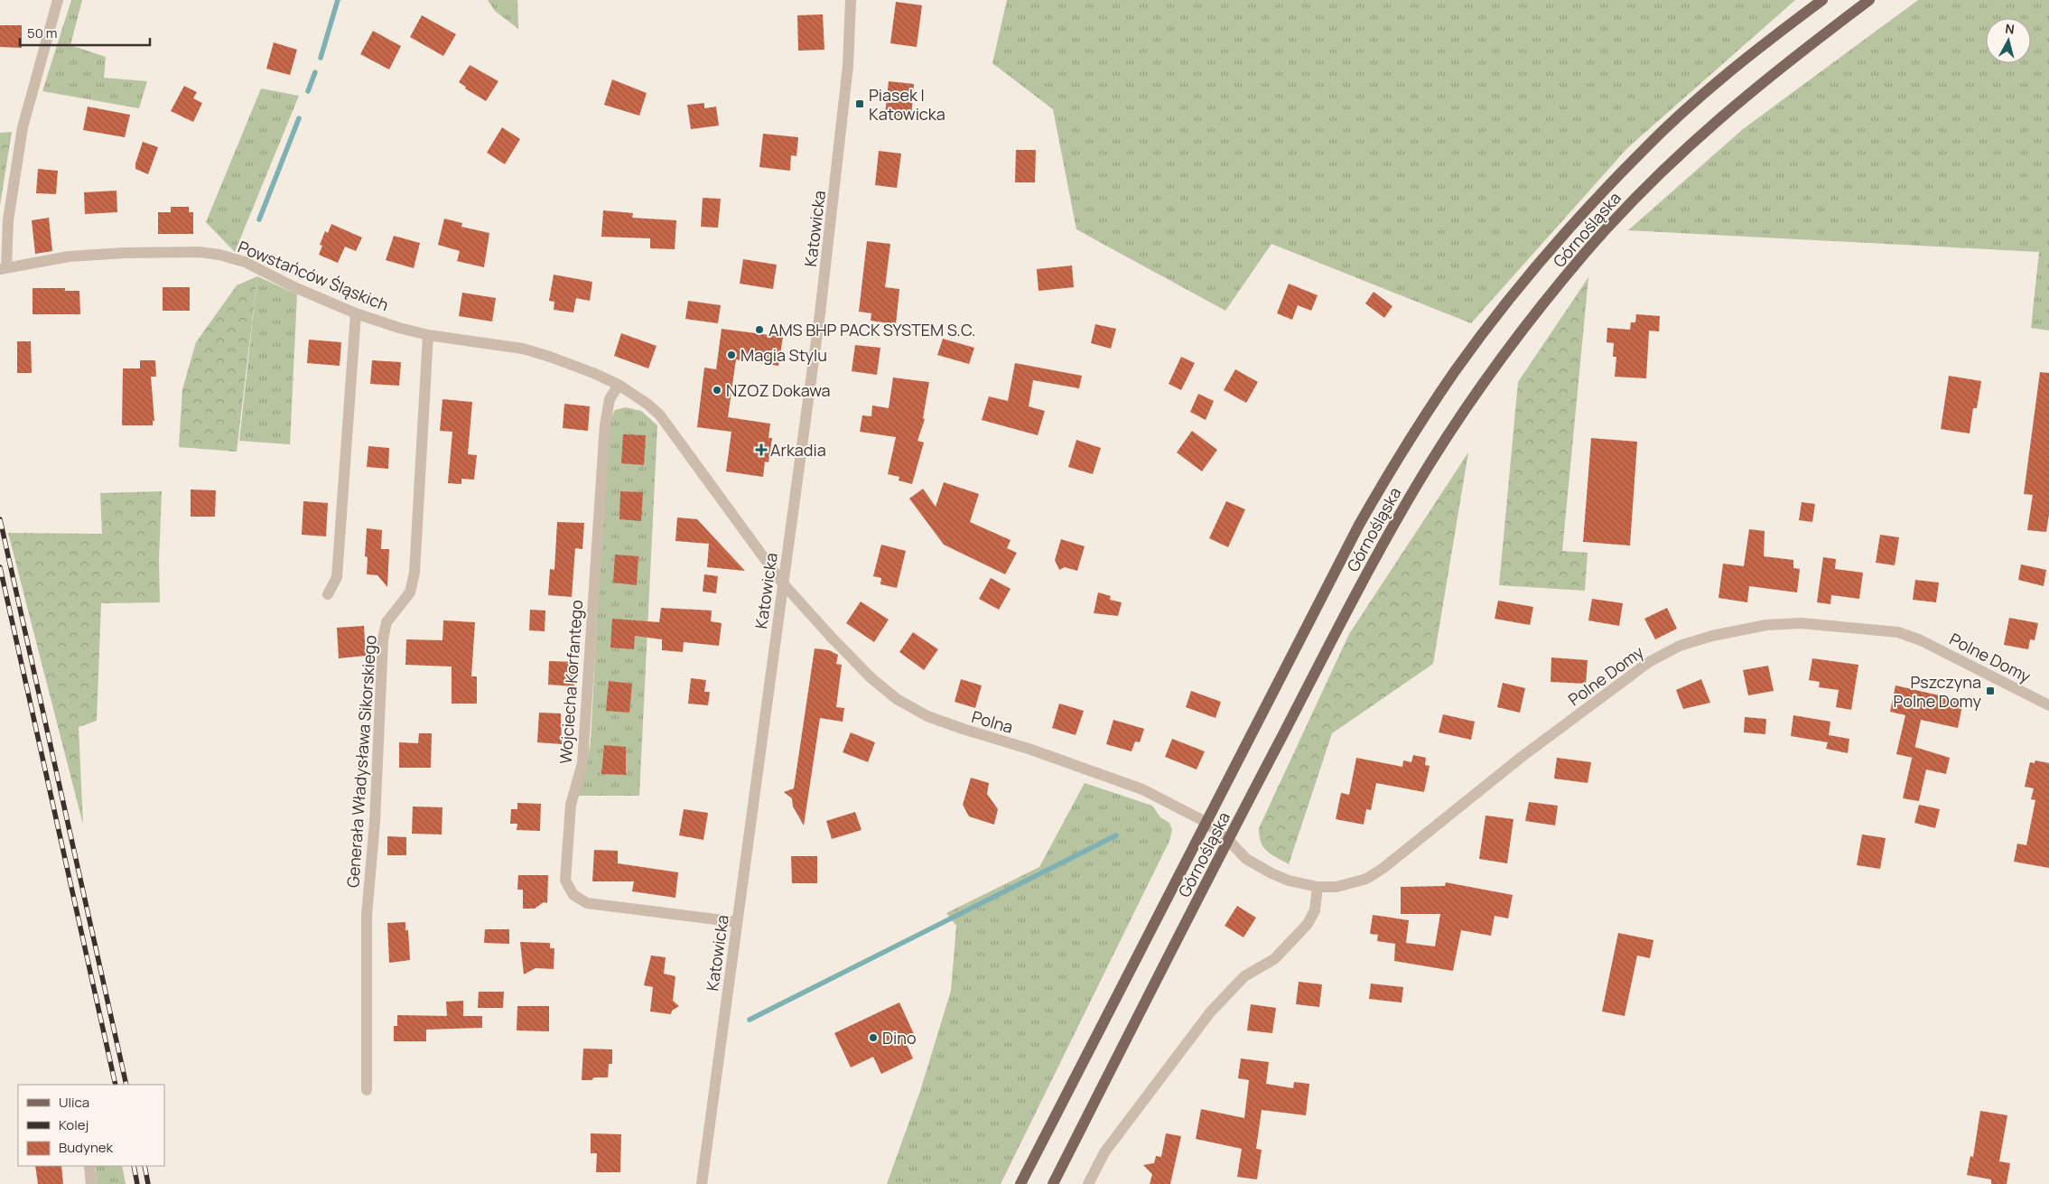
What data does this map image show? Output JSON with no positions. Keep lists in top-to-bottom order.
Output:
{
  "streets": {
    "main road": ["Górnośląska"],
    "street": [
      "Katowicka",
      "Powstańców Śląskich",
      "Polne Domy",
      "Wojciecha Korfantego",
      "Polna",
      "Generała Władysława Sikorskiego"
    ]
  },
  "crossings": [
    ["Katowicka", "Powstańców Śląskich"],
    ["Katowicka", "Wojciecha Korfantego"],
    ["Katowicka", "Polna"],
    ["Górnośląska", "Polne Domy"],
    ["Górnośląska", "Polna"],
    ["Powstańców Śląskich", "Wojciecha Korfantego"],
    ["Powstańców Śląskich", "Polna"],
    ["Powstańców Śląskich", "Generała Władysława Sikorskiego"],
    ["Polne Domy", "Polna"]
  ],
  "places": {
    "transit": ["Piasek I Katowicka", "Pszczyna Polne Domy"],
    "other": [
      "AMS BHP PACK SYSTEM S.C.",
      "Magia Stylu",
      "NZOZ Dokawa",
      "Dino"
    ],
    "health": ["Arkadia"]
  },
  "legend": ["Ulica", "Kolej", "Budynek"],
  "scale_bar": "50 m",
  "north": "top"
}
